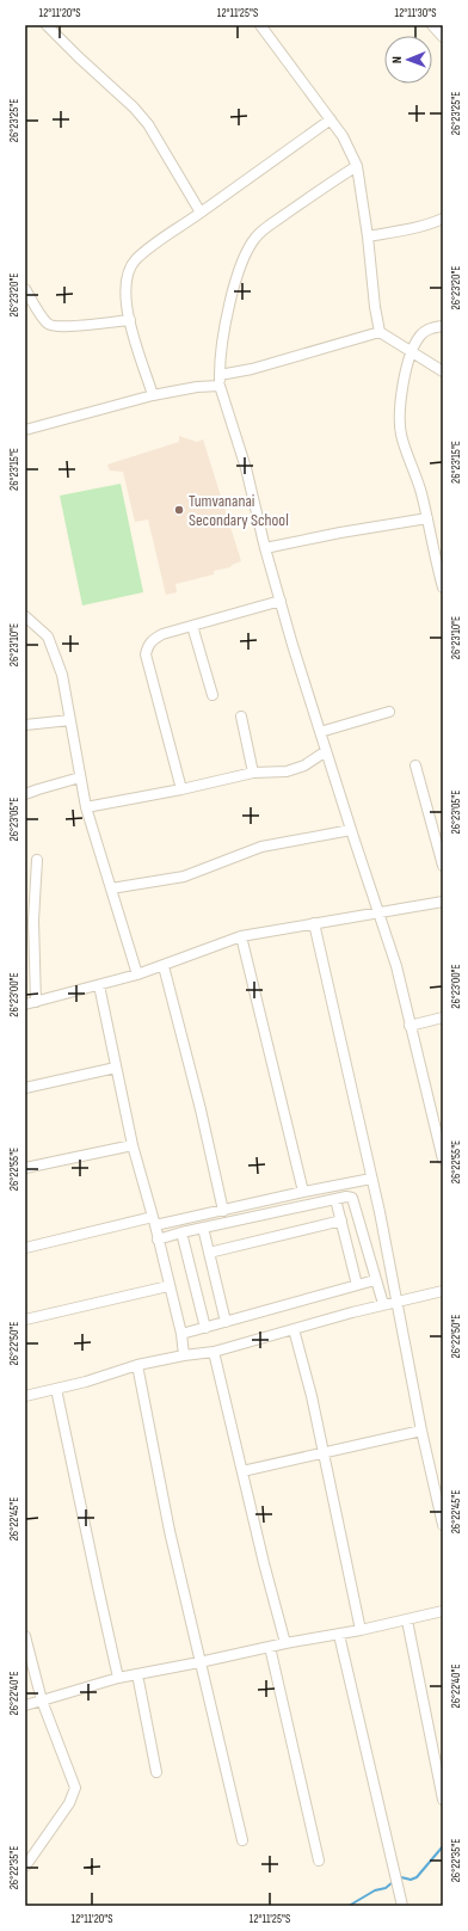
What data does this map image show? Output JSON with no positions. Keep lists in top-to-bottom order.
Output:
{
  "places": ["Tumvananai Secondary School"],
  "north": "left",
  "coordinates": [
    "12°11'20\"S",
    "12°11'25\"S",
    "12°11'30\"S",
    "26°23'25\"E",
    "26°23'20\"E",
    "26°23'15\"E",
    "26°23'10\"E",
    "26°23'05\"E",
    "26°23'00\"E",
    "26°22'55\"E",
    "26°22'50\"E",
    "26°22'45\"E",
    "26°22'40\"E",
    "26°22'35\"E"
  ]
}
